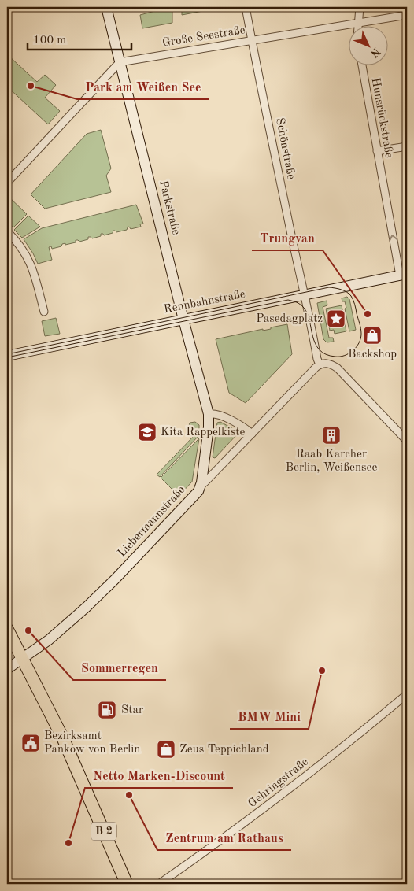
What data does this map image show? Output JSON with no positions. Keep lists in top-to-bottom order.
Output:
{
  "streets": {
    "main road": ["B 2"],
    "street": [
      "Große Seestraße",
      "Hunsrückstraße",
      "Schönstraße",
      "Parkstraße",
      "Rennbahnstraße",
      "Liebermannstraße",
      "Gehringstraße"
    ]
  },
  "crossings": [
    ["Große Seestraße", "Schönstraße"],
    ["Große Seestraße", "Parkstraße"],
    ["Hunsrückstraße", "Rennbahnstraße"],
    ["Schönstraße", "Rennbahnstraße"],
    ["Parkstraße", "Rennbahnstraße"],
    ["Parkstraße", "Liebermannstraße"],
    ["Liebermannstraße", "B 2"]
  ],
  "one_way": ["Hunsrückstraße"],
  "places": {
    "other": [
      "Park am Weißen See",
      "Trungvan",
      "Sommerregen",
      "BMW Mini",
      "Zentrum am Rathaus",
      "Netto Marken-Discount"
    ],
    "place": ["Pasedagplatz"],
    "shop": ["Backshop", "Zeus Teppichland"],
    "school or university": ["Kita Rappelkiste"],
    "building": ["Raab Karcher Berlin, Weißensee"],
    "fuel station": ["Star"],
    "public building": ["Bezirksamt Pankow von Berlin"]
  },
  "scale_bar": "100 m",
  "north": "bottom right"
}
